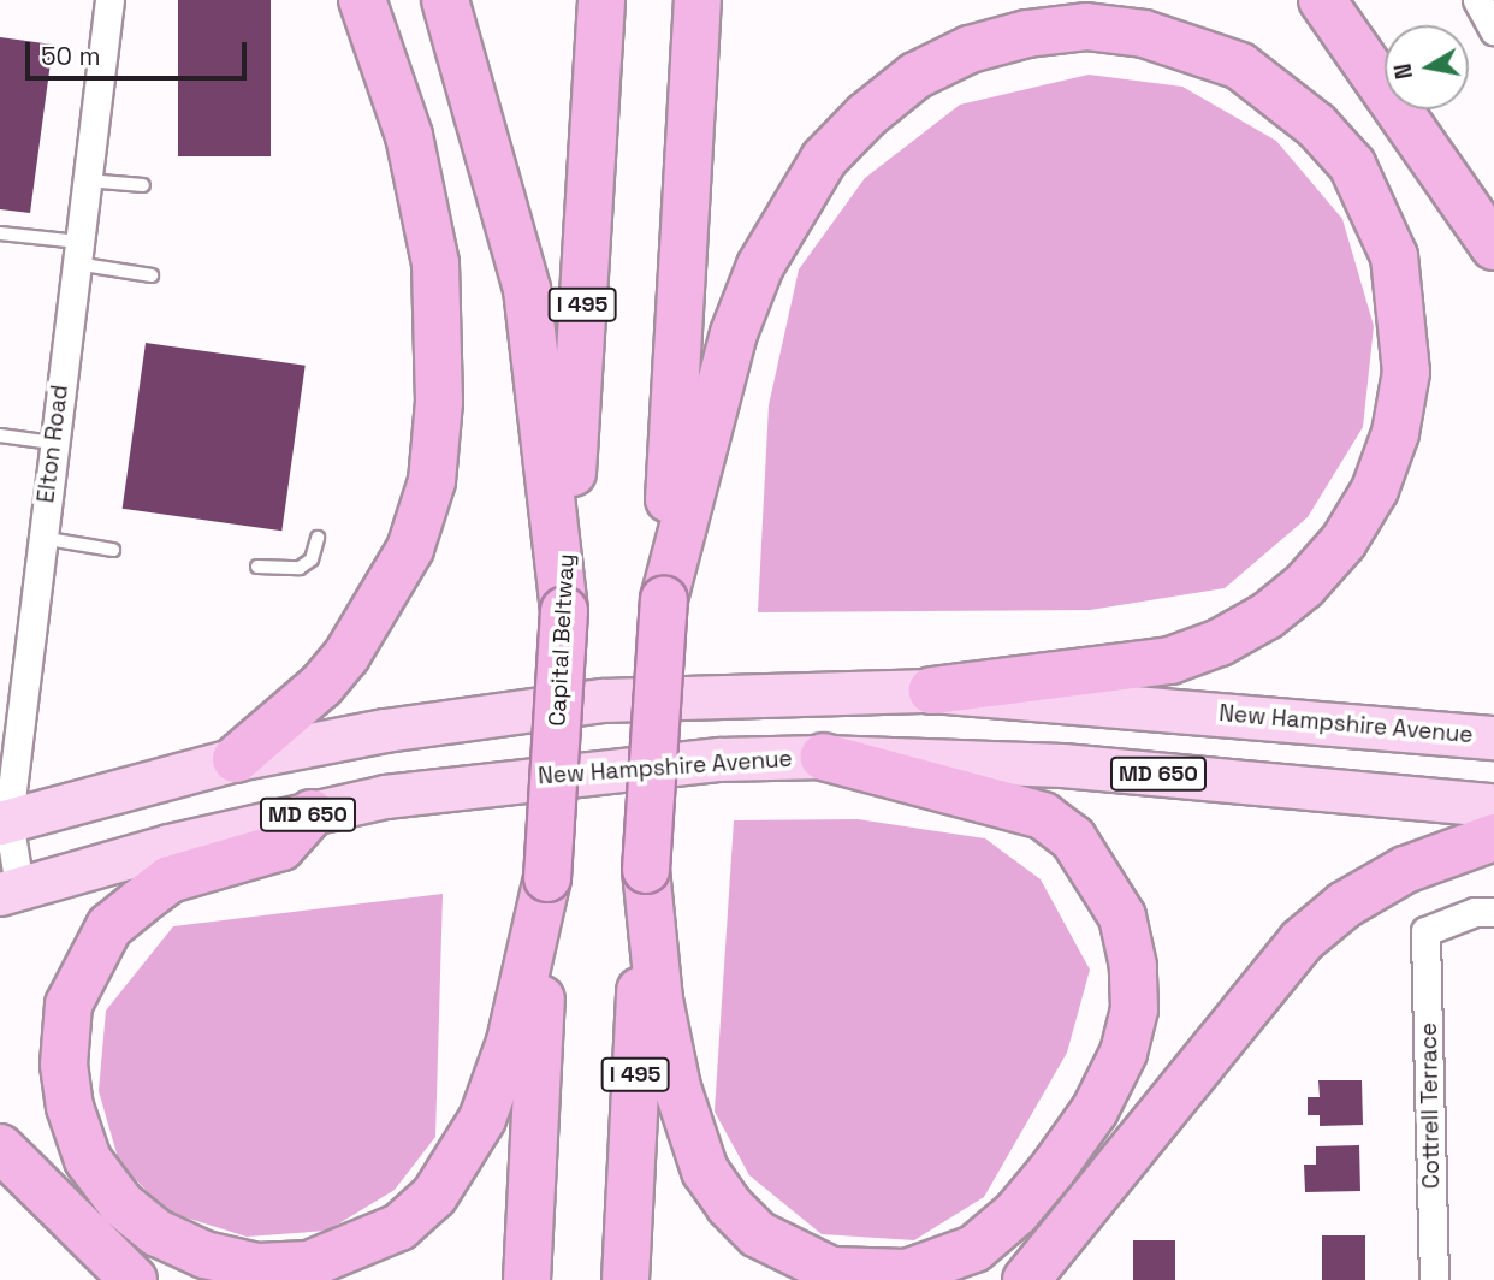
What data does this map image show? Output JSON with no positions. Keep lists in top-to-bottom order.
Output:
{
  "streets": {
    "highway": ["I 495", "Capital Beltway"],
    "main road": ["New Hampshire Avenue", "MD 650"],
    "street": ["Elton Road", "Cottrell Terrace"]
  },
  "crossings": [
    ["Elton Road", "New Hampshire Avenue"]
  ],
  "scale_bar": "50 m",
  "north": "left"
}
